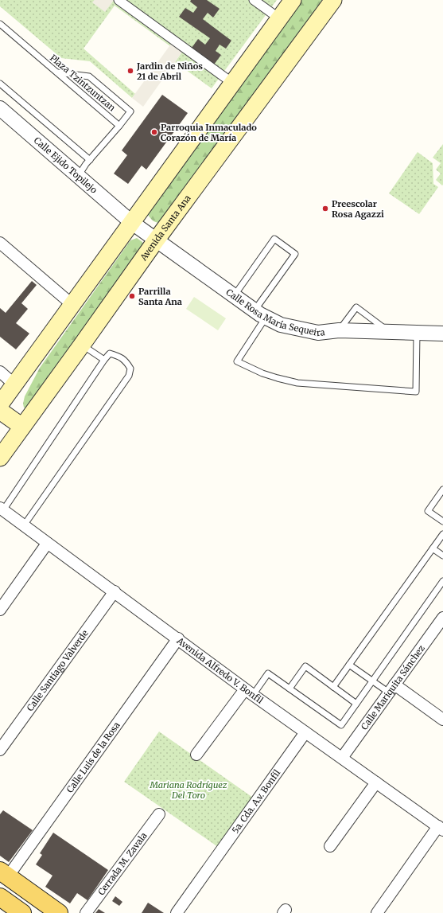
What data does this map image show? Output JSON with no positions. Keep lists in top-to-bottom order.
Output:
{
  "streets": {
    "main road": ["Avenida Santa Ana"],
    "street": [
      "Calle Ejido Topilejo",
      "Calle Rosa María Sequeira",
      "Avenida Alfredo V. Bonfil",
      "Calle Santiago Valverde",
      "Calle Mariquita Sánchez",
      "Calle Luis de la Rosa",
      "5a. Cda. A.v. Bonfil",
      "Cerrada M. Zavala"
    ],
    "lane": ["Plaza Tzintzuntzan"]
  },
  "crossings": [
    ["Calle Ejido Topilejo", "Calle Rosa María Sequeira"],
    ["Avenida Santa Ana", "Calle Rosa María Sequeira"],
    ["Avenida Alfredo V. Bonfil", "Calle Santiago Valverde"],
    ["Avenida Alfredo V. Bonfil", "Calle Mariquita Sánchez"],
    ["Avenida Alfredo V. Bonfil", "Calle Luis de la Rosa"],
    ["Avenida Alfredo V. Bonfil", "5a. Cda. A.v. Bonfil"]
  ],
  "parks": ["Mariana Rodríguez Del Toro"],
  "places": [
    "Jardin de Niños 21 de Abril",
    "Parroquia Inmaculado Corazón de María",
    "Preescolar Rosa Agazzi",
    "Parrilla Santa Ana"
  ]
}
